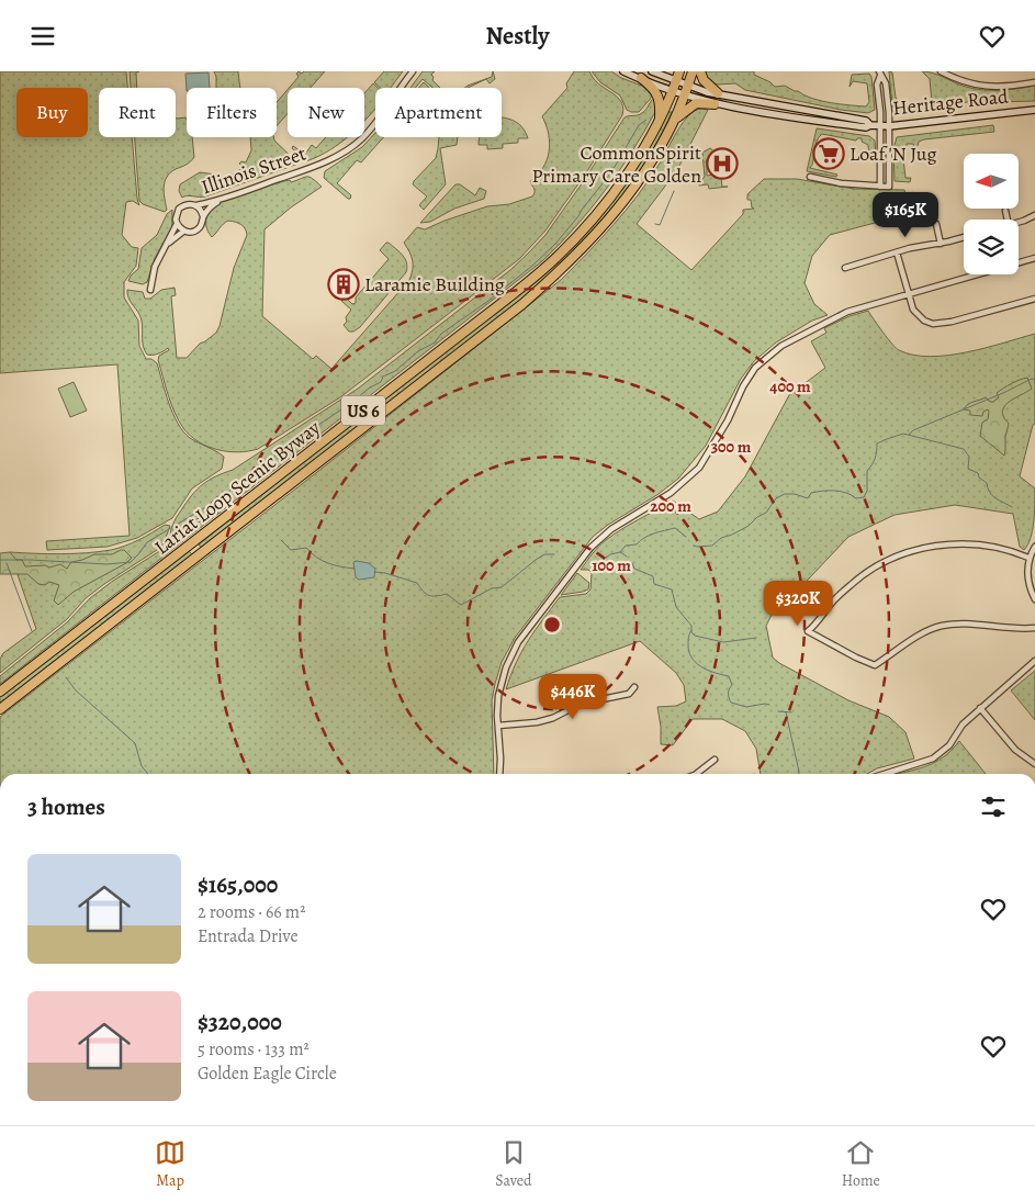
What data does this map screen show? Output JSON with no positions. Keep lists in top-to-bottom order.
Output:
{
  "streets": {
    "highway": ["US 6", "Lariat Loop Scenic Byway"],
    "main road": ["Heritage Road"],
    "street": ["Illinois Street"]
  },
  "crossings": [
    ["Heritage Road", "US 6"],
    ["Heritage Road", "Lariat Loop Scenic Byway"],
    ["US 6", "Lariat Loop Scenic Byway"]
  ],
  "places": {
    "supermarket": ["Loaf 'N Jug"],
    "hospital": ["CommonSpirit Primary Care Golden"],
    "building": ["Laramie Building"]
  },
  "north": "left",
  "page": {
    "header": "Nestly",
    "chip": [
      "Buy",
      "Rent",
      "Filters",
      "New",
      "Apartment"
    ],
    "price": ["$165K", "$320K", "$446K"],
    "heading": "3 homes",
    "list": [
      {
        "name": "$165,000",
        "note": "2 rooms · 66 m² · Entrada Drive"
      },
      {
        "name": "$320,000",
        "note": "5 rooms · 133 m² · Golden Eagle Circle"
      }
    ],
    "tabs": ["Map", "Saved", "Home"]
  },
  "rings": [
    "400 m",
    "300 m",
    "200 m",
    "100 m"
  ]
}
